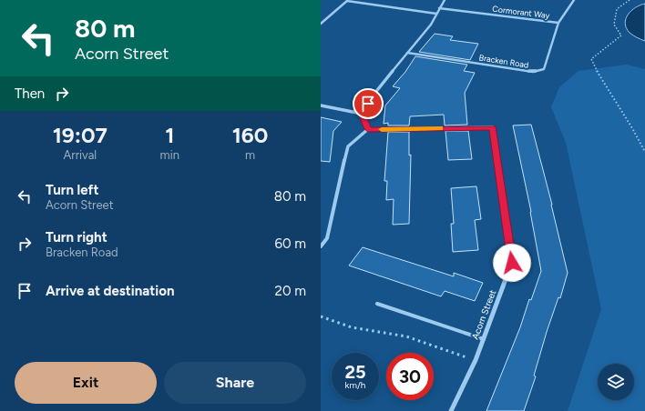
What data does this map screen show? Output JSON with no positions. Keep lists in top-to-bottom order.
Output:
{
  "streets": {
    "street": ["Cormorant Way", "Bracken Road", "Acorn Street"]
  },
  "crossings": [
    ["Cormorant Way", "Bracken Road"]
  ],
  "page": {
    "turn": ["80 m", "Acorn Street"],
    "then": "Then",
    "eta": [
      "19:07",
      "Arrival",
      "1",
      "min",
      "160",
      "m"
    ],
    "list": [
      {
        "name": "Turn left",
        "note": "Acorn Street",
        "value": "80 m"
      },
      {
        "name": "Turn right",
        "note": "Bracken Road",
        "value": "60 m"
      },
      {
        "name": "Arrive at destination",
        "value": "20 m"
      }
    ],
    "speed": "25 km/h",
    "limit": "30",
    "buttons": ["Exit", "Share"]
  }
}
